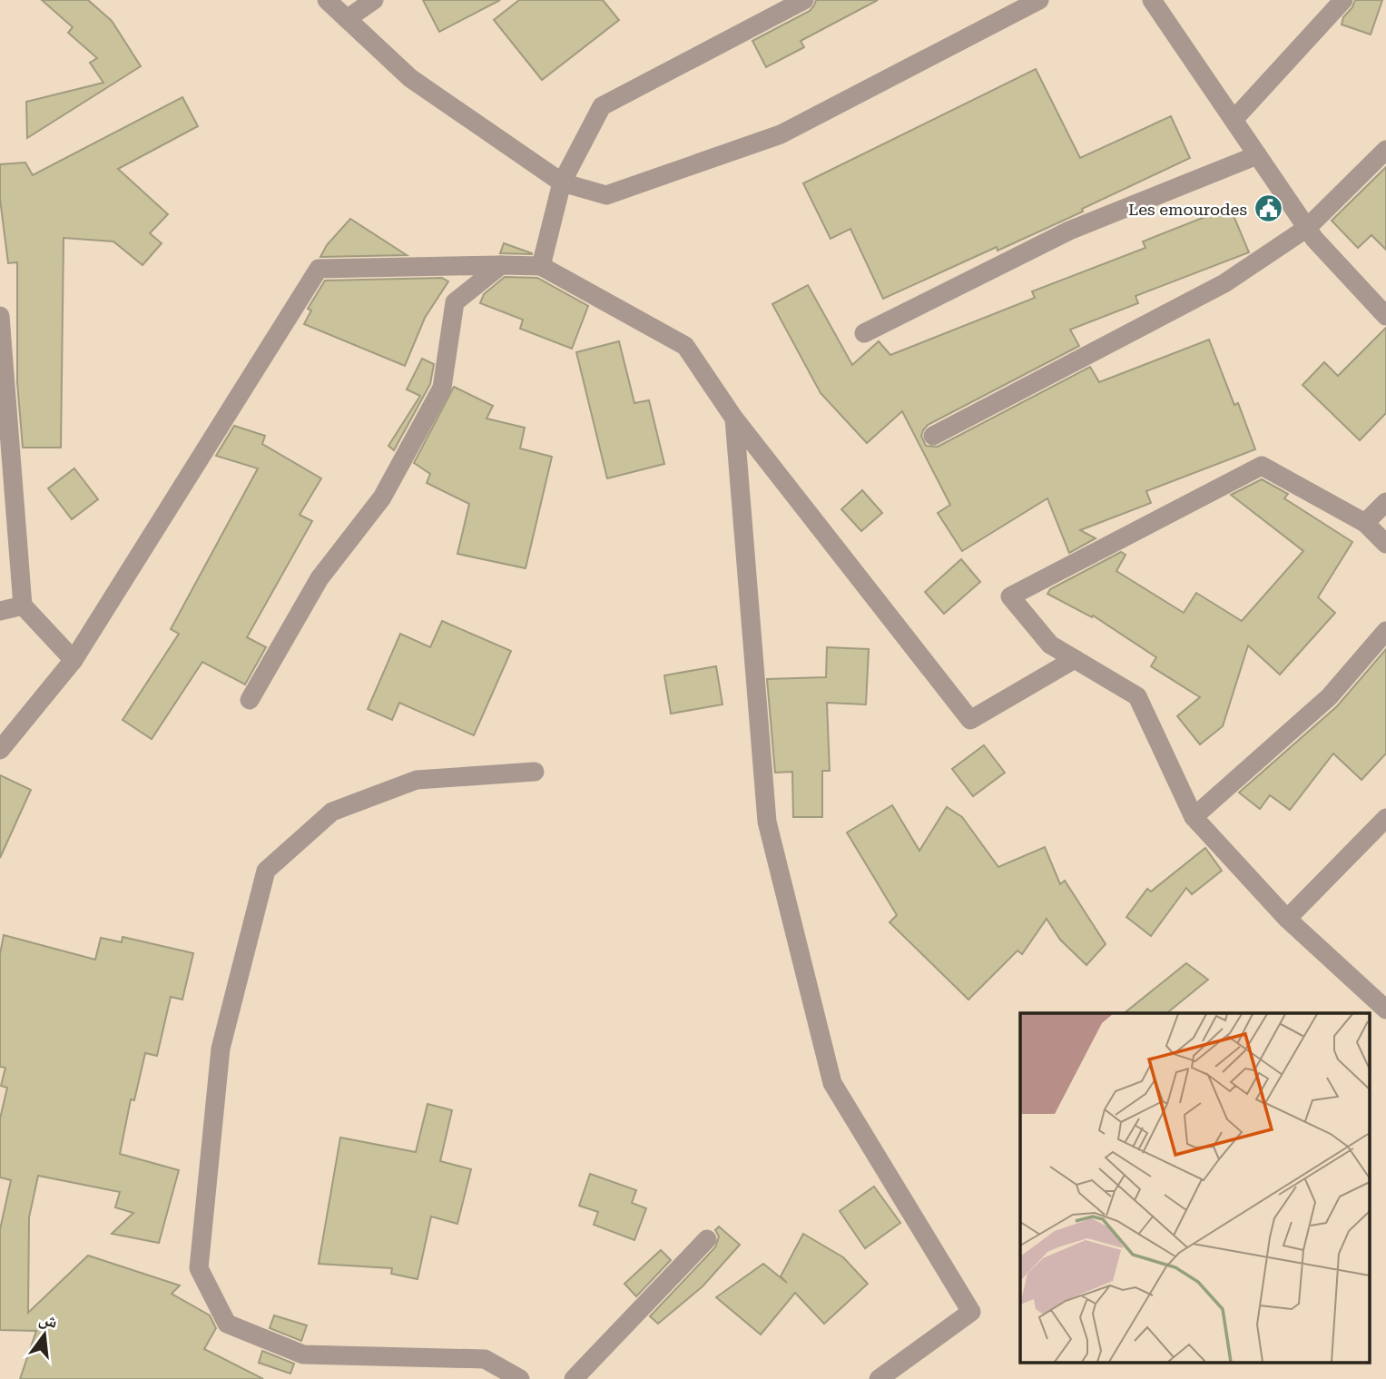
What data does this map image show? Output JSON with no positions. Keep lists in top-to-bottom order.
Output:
{
  "places": {
    "public building": ["Les emourodes"]
  },
  "north": "top"
}
